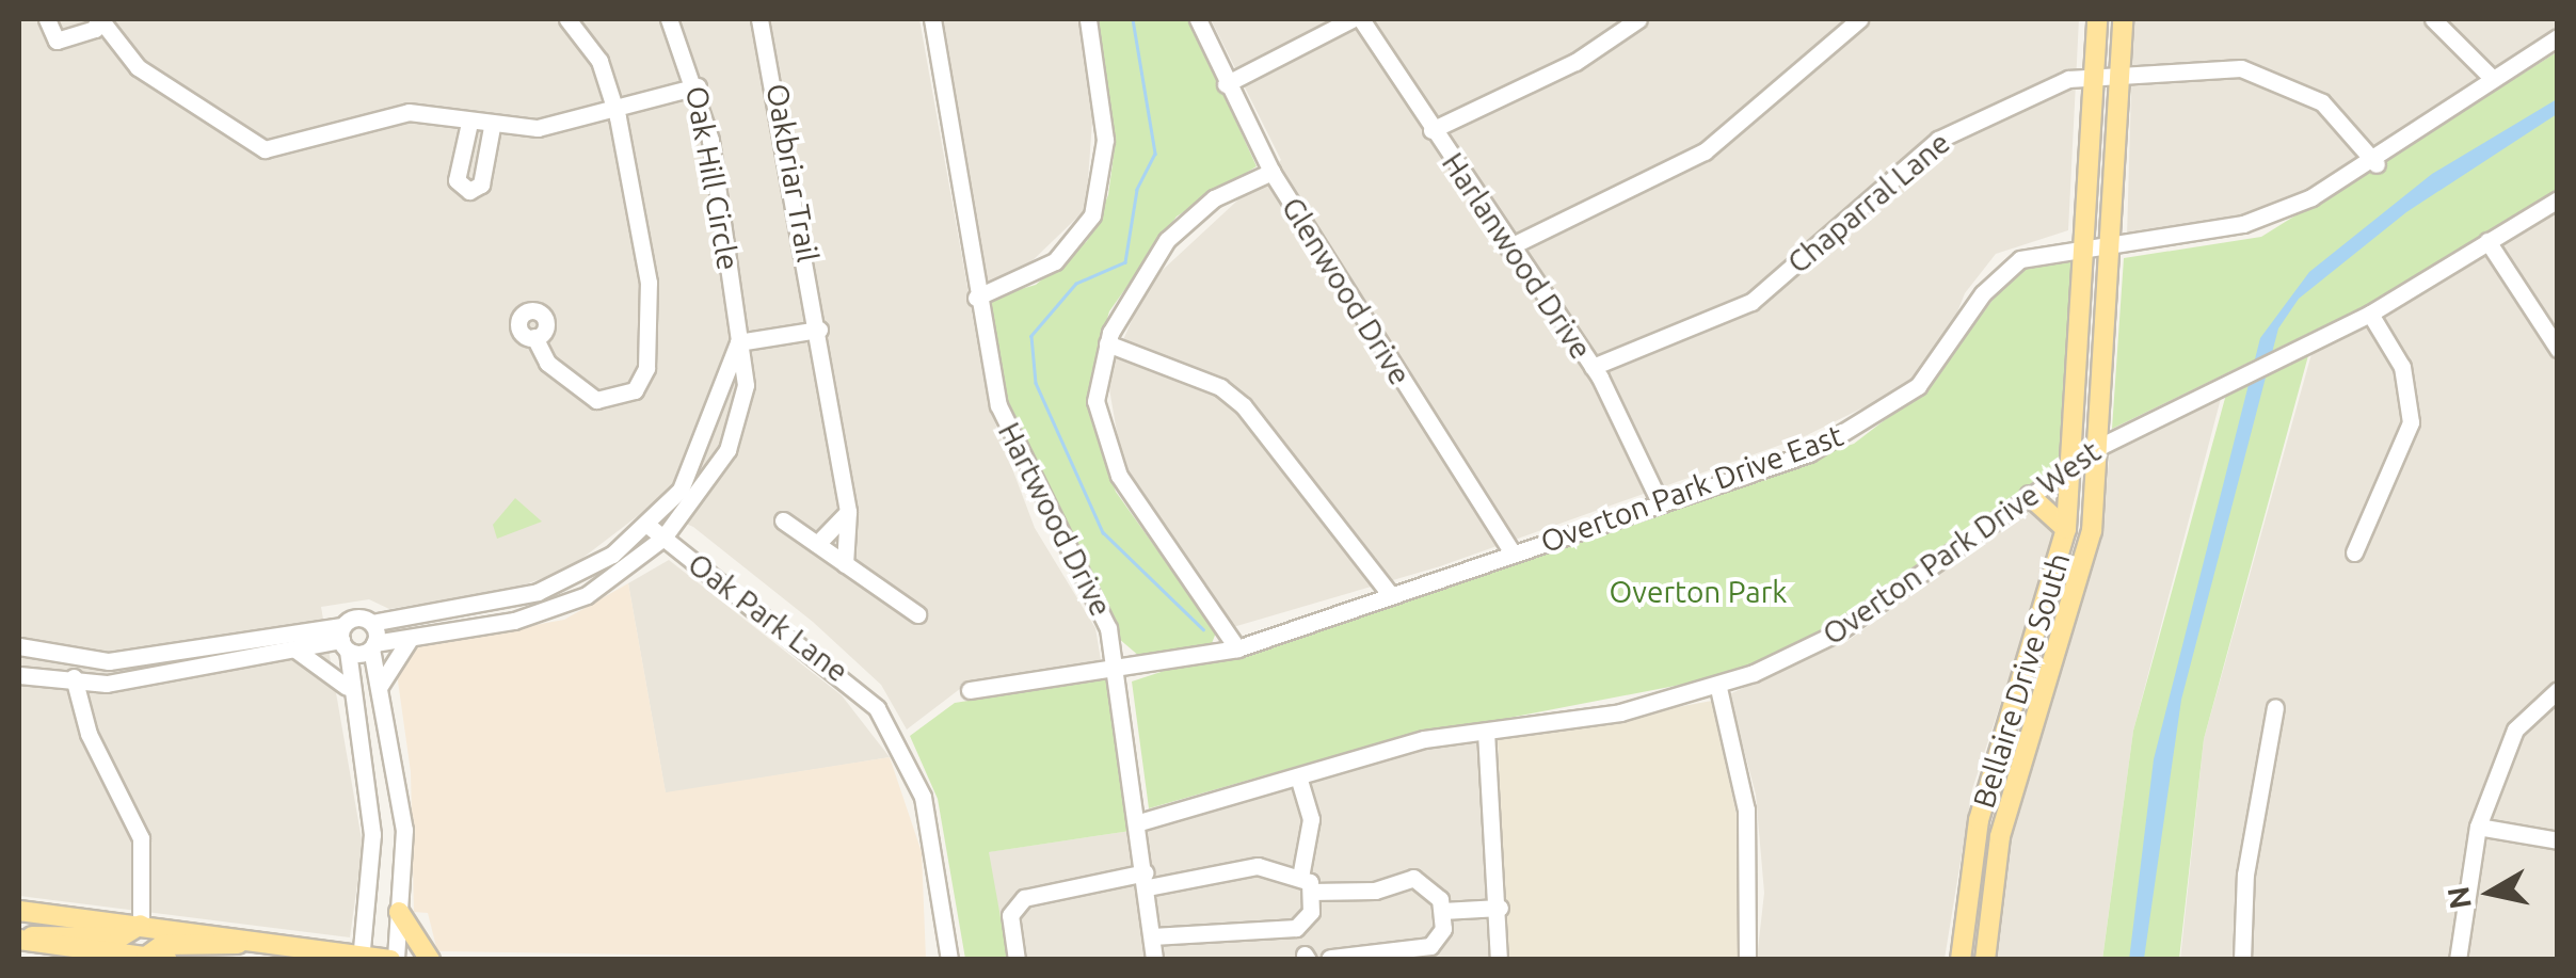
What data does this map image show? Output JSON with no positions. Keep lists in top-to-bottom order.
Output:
{
  "streets": {
    "main road": ["Bellaire Drive South"],
    "street": [
      "Oakbriar Trail",
      "Oak Hill Circle",
      "Chaparral Lane",
      "Harlanwood Drive",
      "Glenwood Drive",
      "Overton Park Drive East",
      "Hartwood Drive",
      "Overton Park Drive West",
      "Oak Park Lane"
    ]
  },
  "crossings": [
    ["Oak Hill Circle", "Oak Park Lane"],
    ["Chaparral Lane", "Harlanwood Drive"],
    ["Chaparral Lane", "Overton Park Drive East"],
    ["Chaparral Lane", "Bellaire Drive South"],
    ["Harlanwood Drive", "Overton Park Drive East"],
    ["Glenwood Drive", "Overton Park Drive East"],
    ["Overton Park Drive East", "Hartwood Drive"],
    ["Overton Park Drive East", "Bellaire Drive South"],
    ["Hartwood Drive", "Overton Park Drive West"],
    ["Overton Park Drive West", "Bellaire Drive South"]
  ],
  "parks": ["Overton Park"],
  "north": "left"
}
